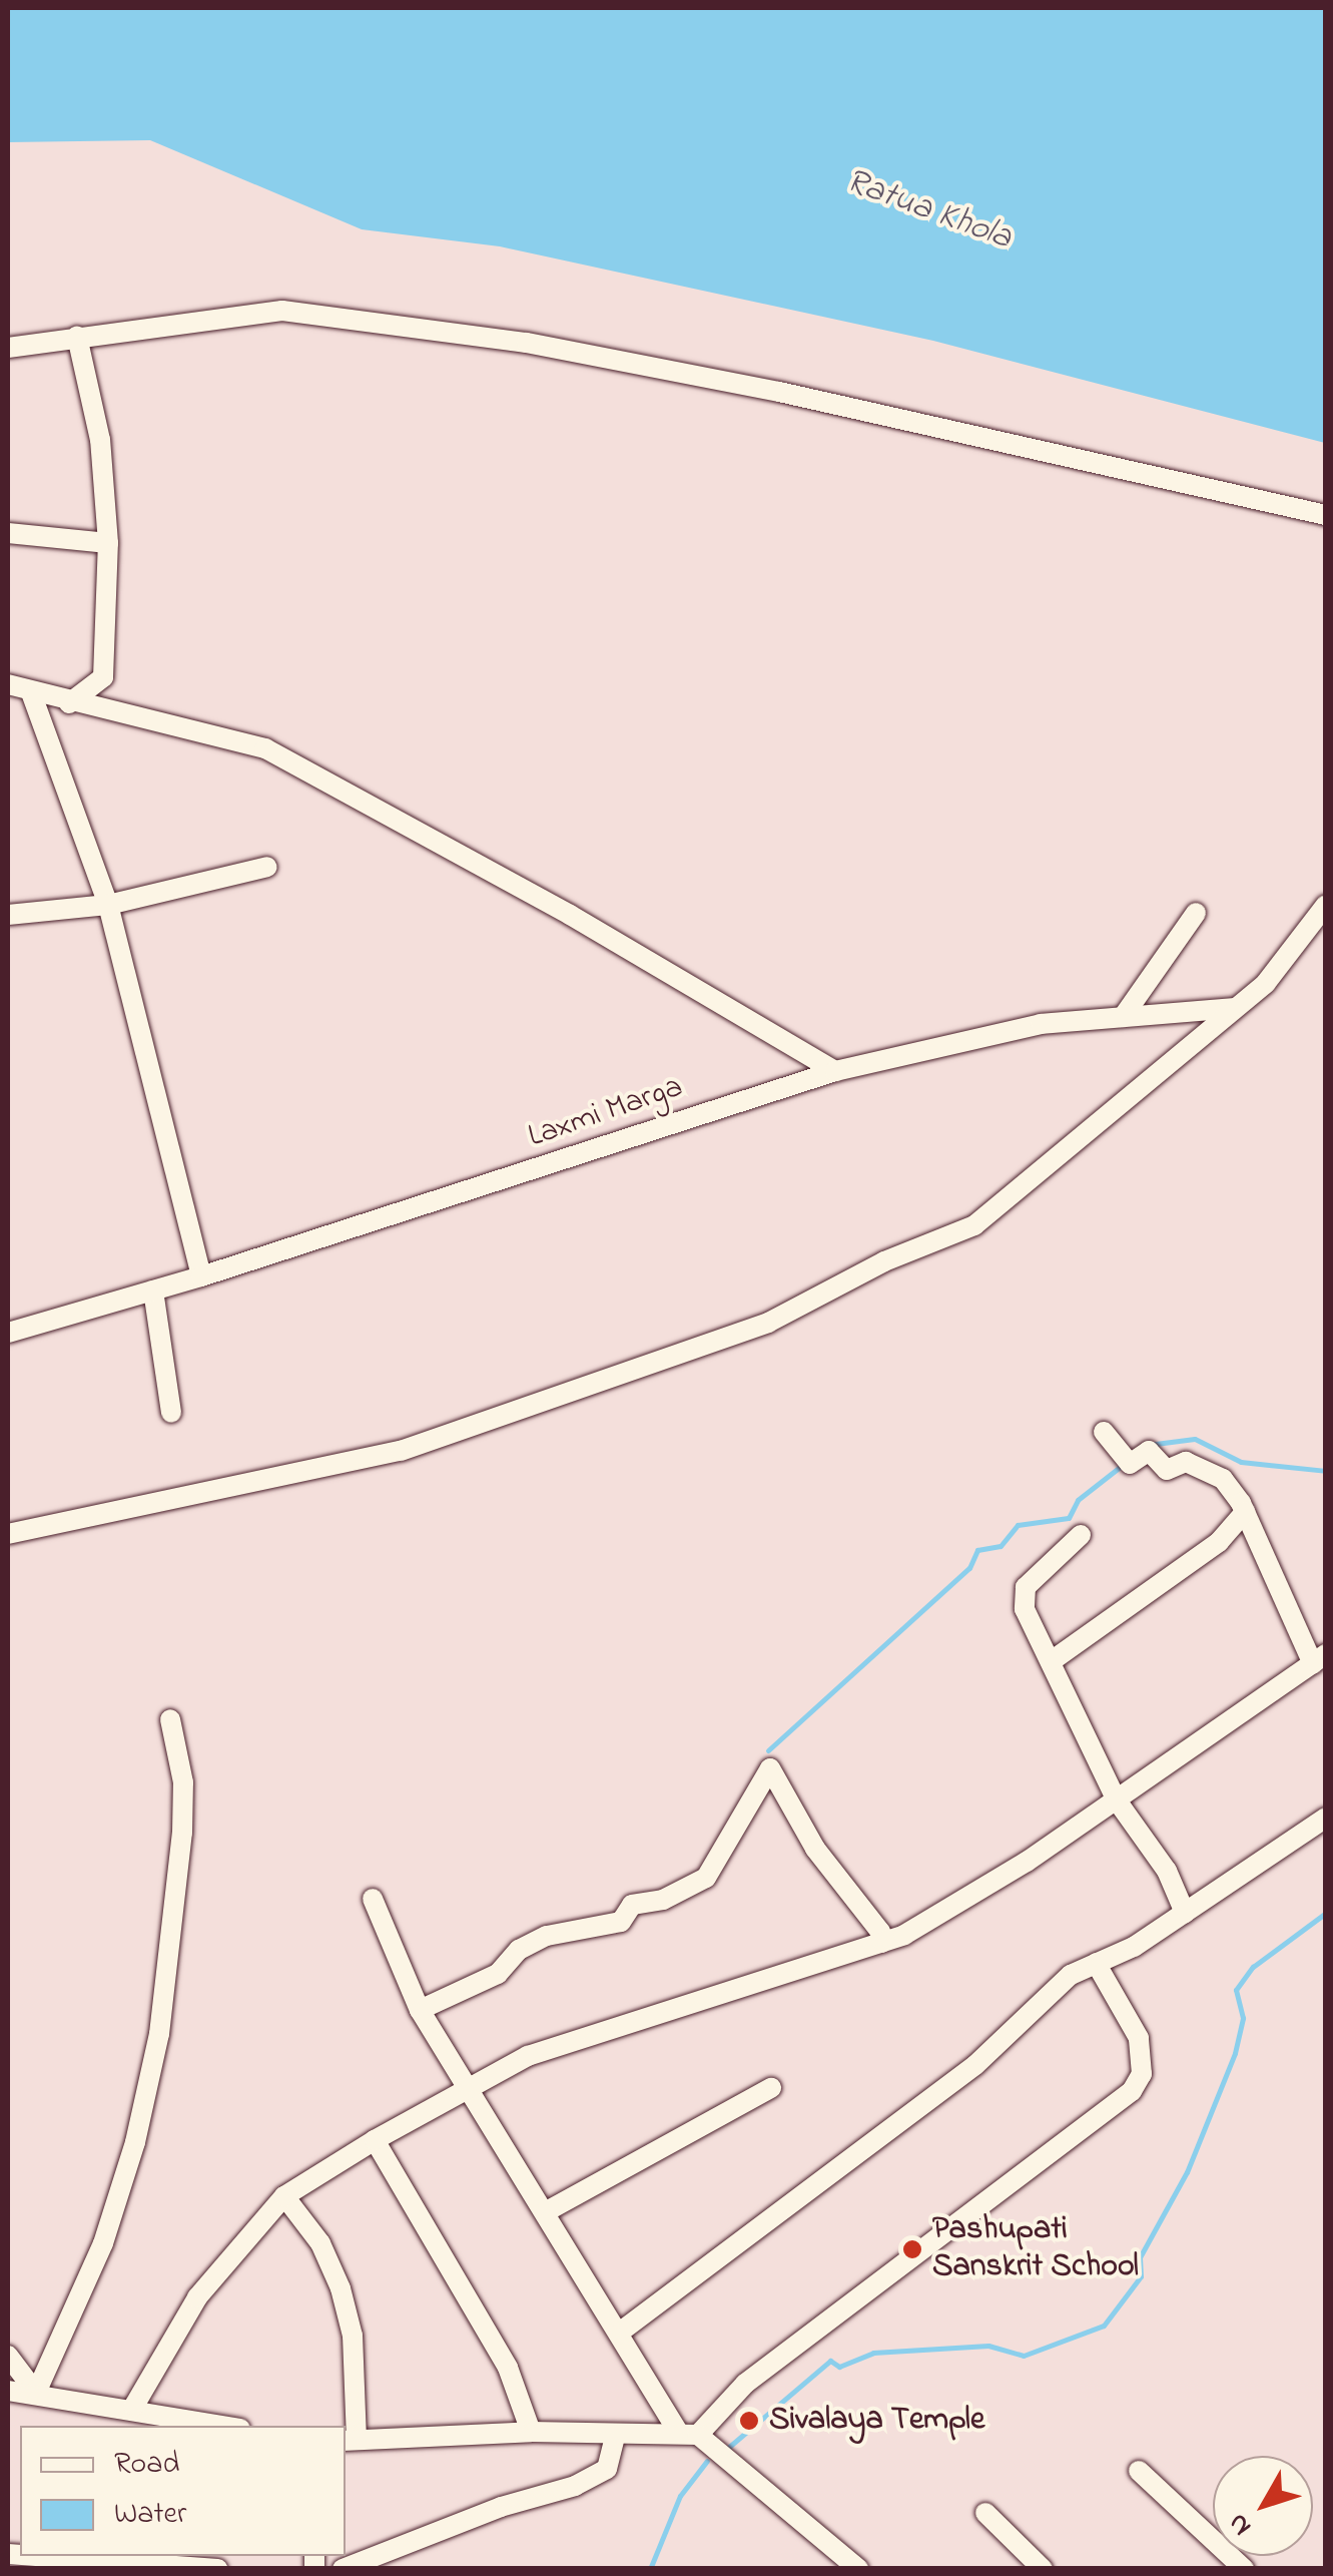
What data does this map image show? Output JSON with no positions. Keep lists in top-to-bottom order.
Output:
{
  "streets": {
    "street": ["Laxmi Marga"]
  },
  "water": ["Ratua Khola"],
  "places": ["Pashupati Sanskrit School", "Sivalaya Temple"],
  "legend": ["Road", "Water"],
  "north": "bottom left"
}
